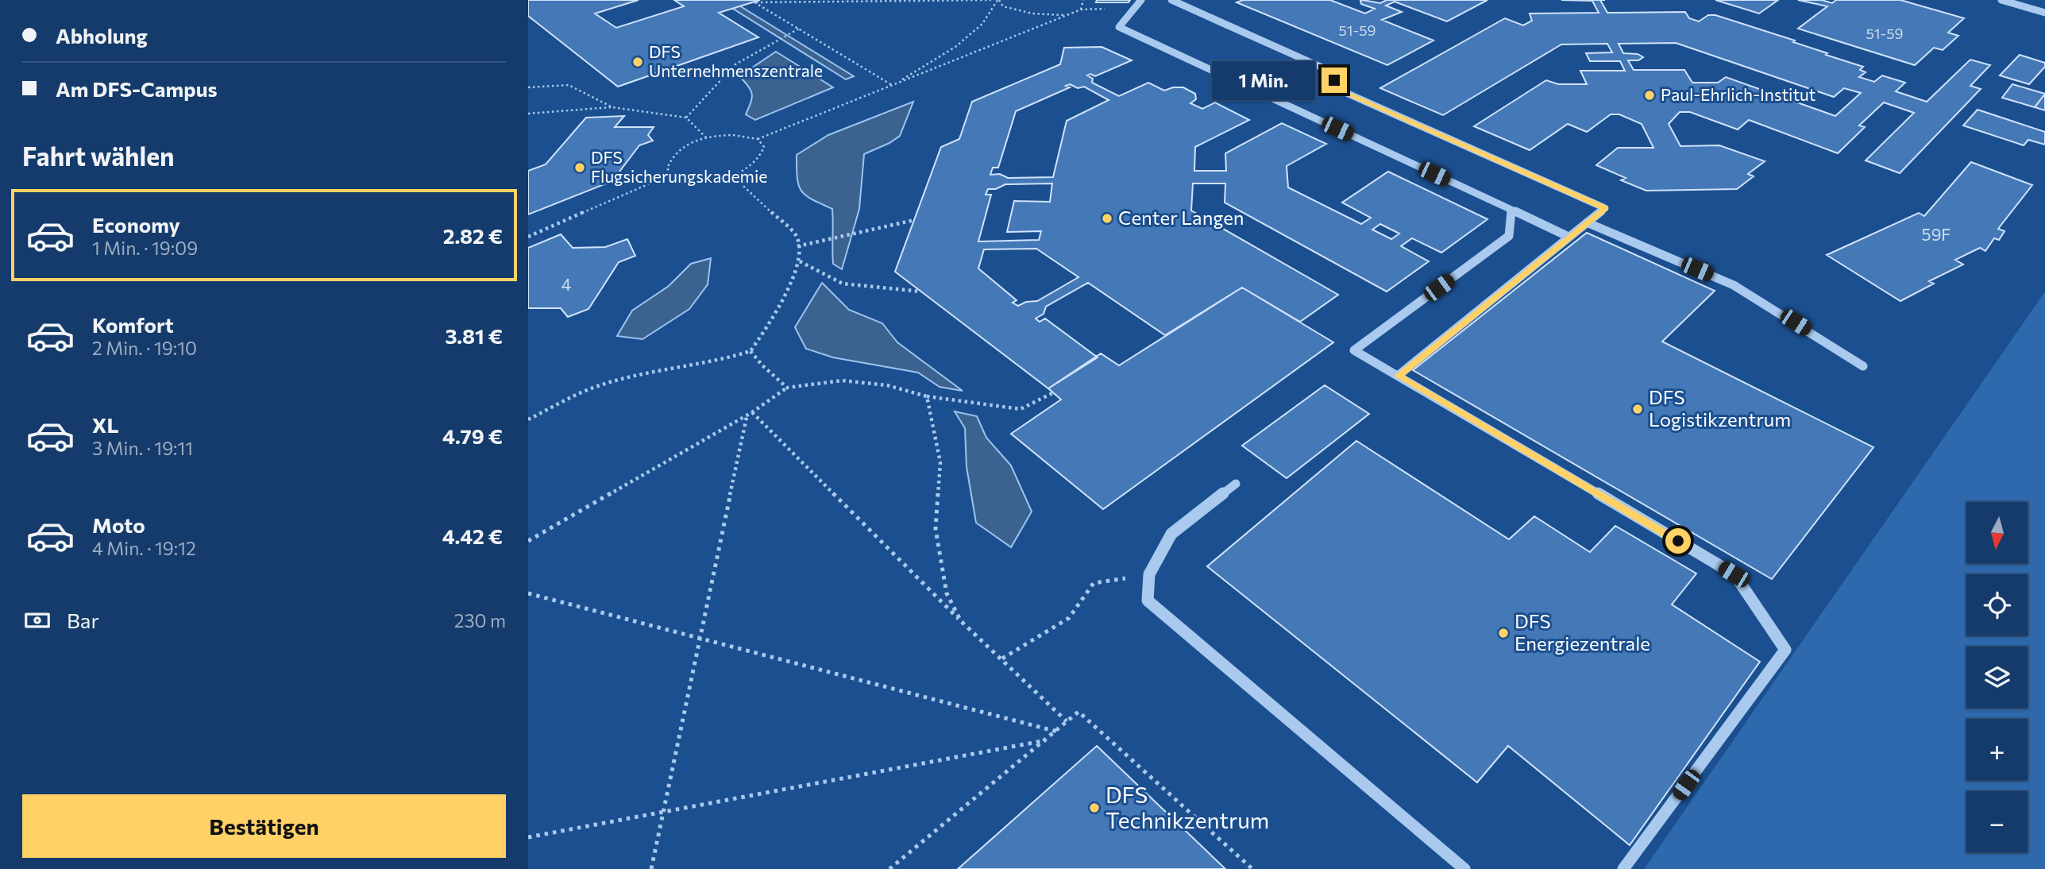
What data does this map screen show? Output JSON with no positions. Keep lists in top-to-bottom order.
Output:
{
  "places": [
    "DFS Unternehmenszentrale",
    "Paul-Ehrlich-Institut",
    "DFS Flugsicherungskademie",
    "Center Langen",
    "DFS Logistikzentrum",
    "DFS Energiezentrale",
    "DFS Technikzentrum"
  ],
  "house_numbers": [
    "51-59",
    "51-59",
    "59F",
    "4"
  ],
  "north": "bottom",
  "page": {
    "banner": ["Abholung", "Am DFS-Campus"],
    "bubble": "1 Min.",
    "heading": "Fahrt wählen",
    "list": [
      {
        "name": "Economy",
        "note": "1 Min. · 19:09",
        "value": "2.82 €"
      },
      {
        "name": "Komfort",
        "note": "2 Min. · 19:10",
        "value": "3.81 €"
      },
      {
        "name": "XL",
        "note": "3 Min. · 19:11",
        "value": "4.79 €"
      },
      {
        "name": "Moto",
        "note": "4 Min. · 19:12",
        "value": "4.42 €"
      }
    ],
    "map_buttons": ["+", "−"],
    "pay": ["Bar", "230 m"],
    "buttons": "Bestätigen"
  }
}
